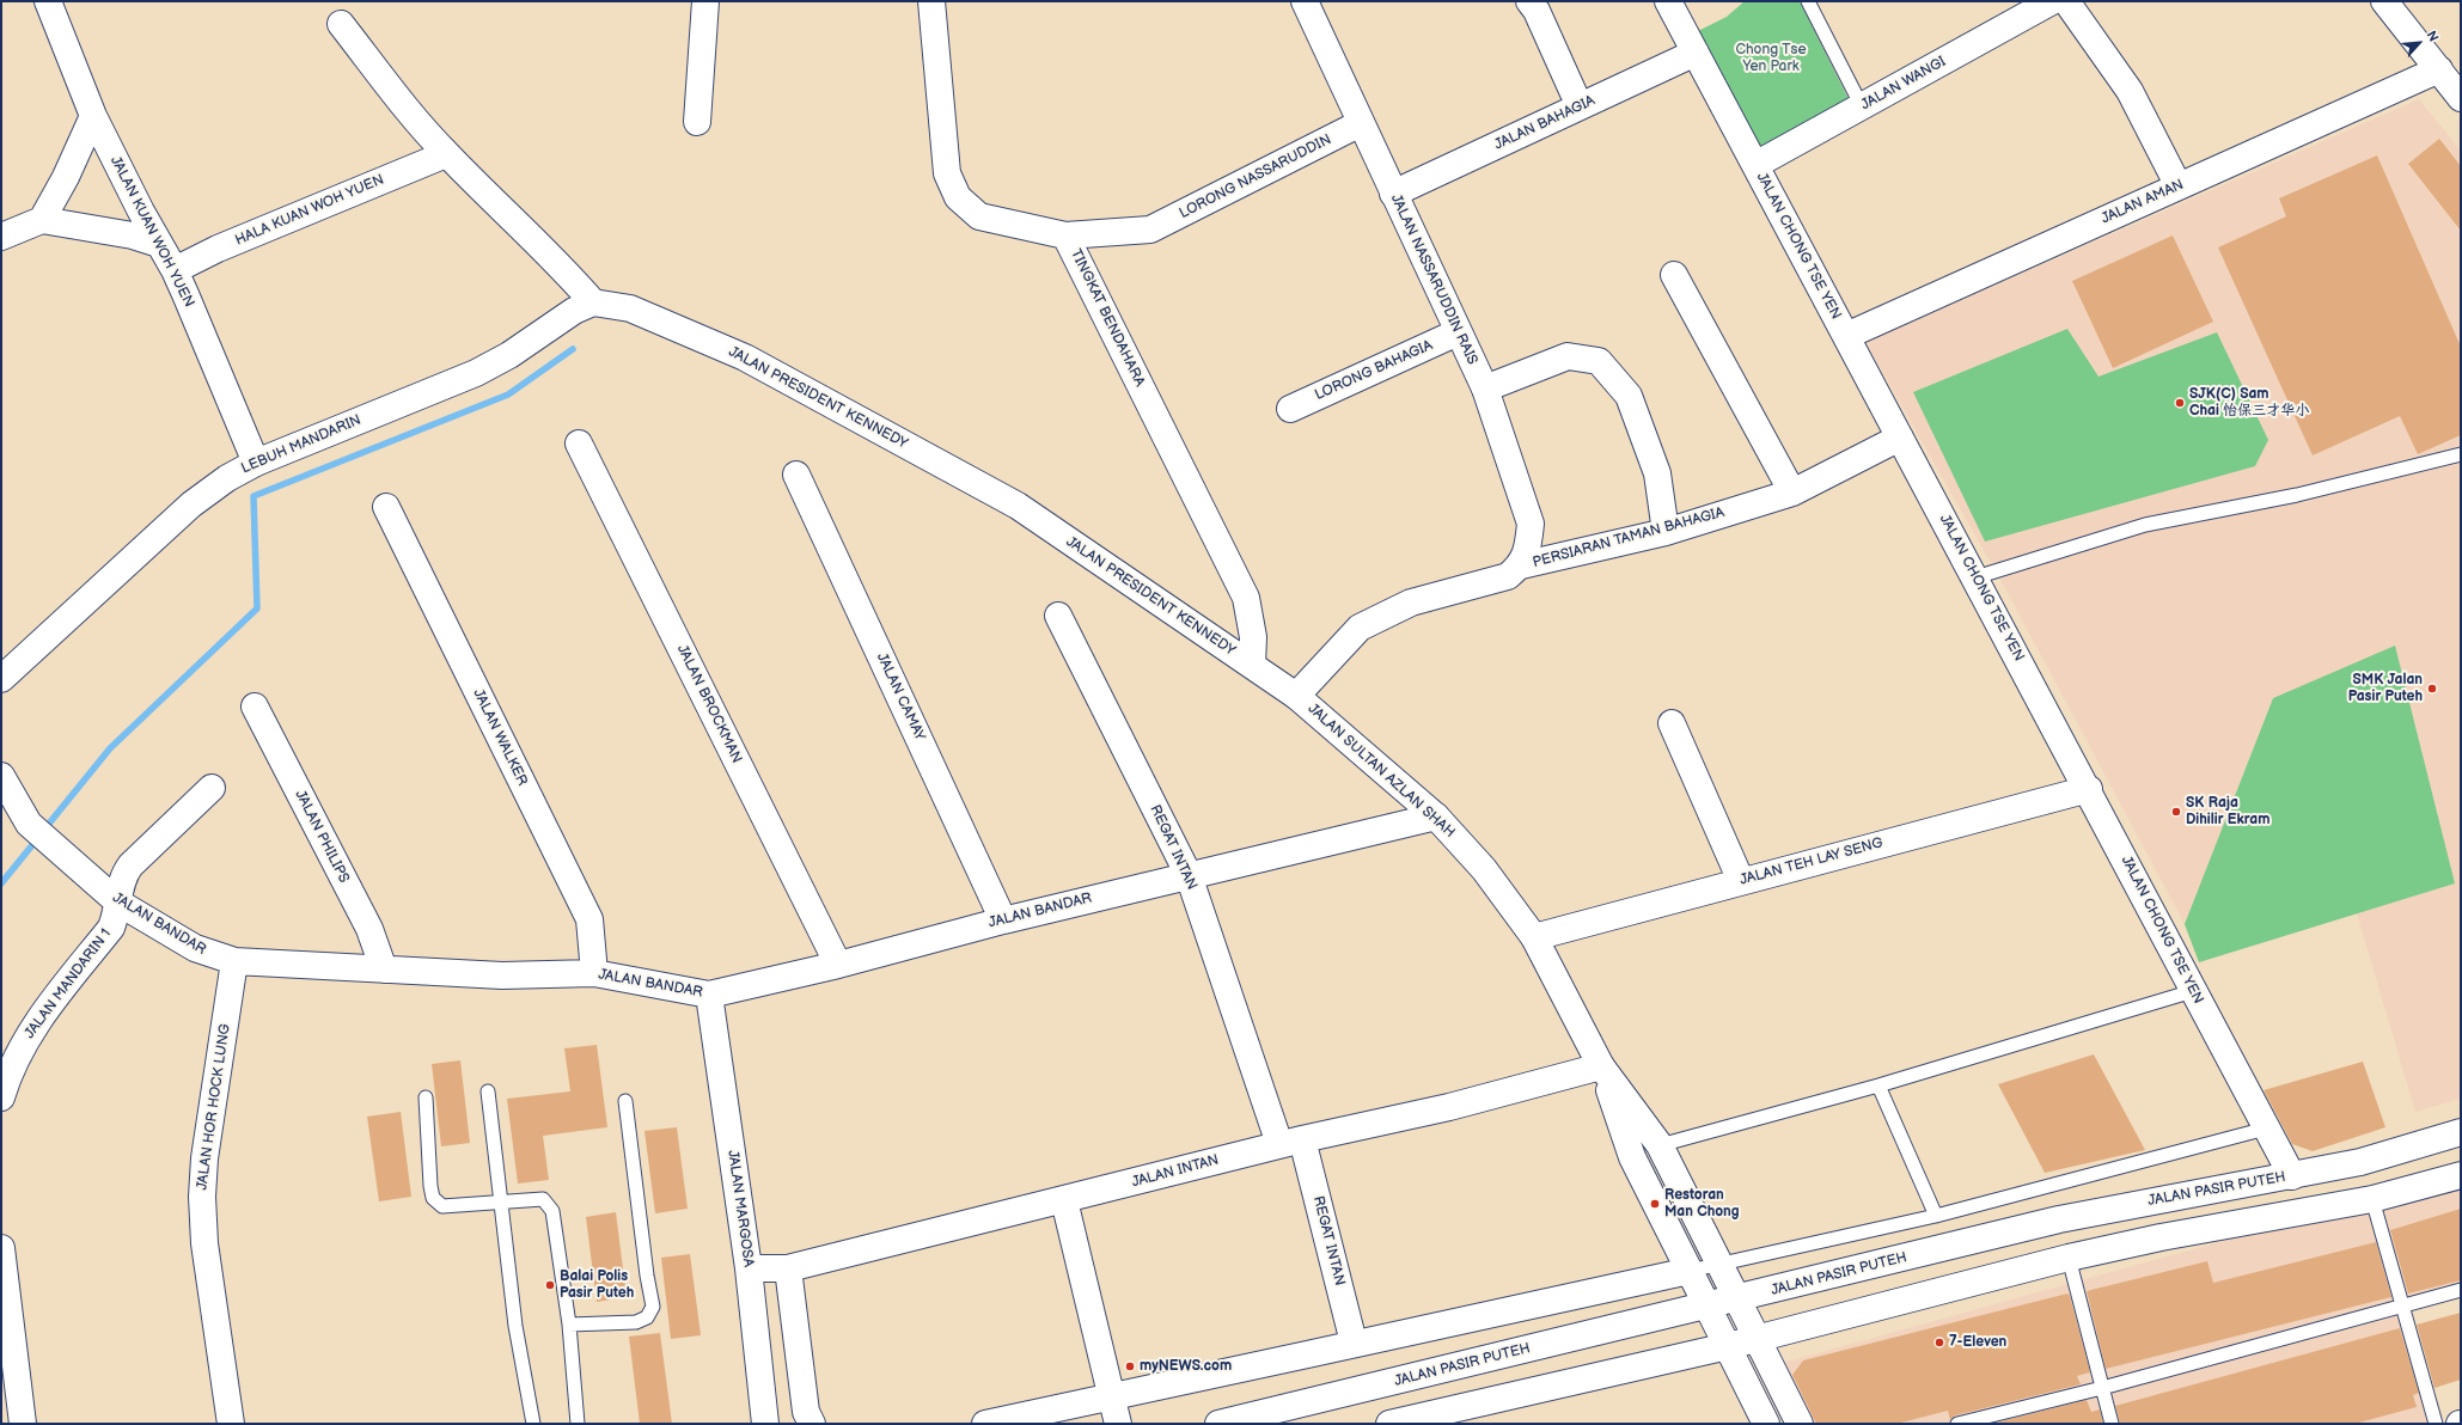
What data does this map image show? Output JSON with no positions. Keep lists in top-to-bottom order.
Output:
{
  "streets": {
    "street": [
      "JALAN WANGI",
      "JALAN BAHAGIA",
      "LORONG NASSARUDDIN",
      "JALAN AMAN",
      "HALA KUAN WOH YUEN",
      "JALAN KUAN WOH YUEN",
      "JALAN CHONG TSE YEN",
      "JALAN NASSARUDDIN RAIS",
      "TINGKAT BENDAHARA",
      "LORONG BAHAGIA",
      "JALAN PRESIDENT KENNEDY",
      "LEBUH MANDARIN",
      "PERSIARAN TAMAN BAHAGIA",
      "JALAN CAMAY",
      "JALAN BROCKMAN",
      "JALAN WALKER",
      "JALAN SULTAN AZLAN SHAH",
      "JALAN PHILIPS",
      "REGAT INTAN",
      "JALAN TEH LAY SENG",
      "JALAN BANDAR",
      "JALAN MANDARIN 1",
      "JALAN HOR HOCK LUNG",
      "JALAN INTAN",
      "JALAN PASIR PUTEH",
      "JALAN MARGOSA"
    ]
  },
  "crossings": [
    ["JALAN WANGI", "JALAN CHONG TSE YEN"],
    ["JALAN BAHAGIA", "JALAN CHONG TSE YEN"],
    ["JALAN BAHAGIA", "JALAN NASSARUDDIN RAIS"],
    ["LORONG NASSARUDDIN", "JALAN NASSARUDDIN RAIS"],
    ["LORONG NASSARUDDIN", "TINGKAT BENDAHARA"],
    ["JALAN AMAN", "JALAN CHONG TSE YEN"],
    ["HALA KUAN WOH YUEN", "JALAN KUAN WOH YUEN"],
    ["JALAN KUAN WOH YUEN", "LEBUH MANDARIN"],
    ["JALAN CHONG TSE YEN", "PERSIARAN TAMAN BAHAGIA"],
    ["JALAN CHONG TSE YEN", "JALAN TEH LAY SENG"],
    ["JALAN CHONG TSE YEN", "JALAN PASIR PUTEH"],
    ["JALAN NASSARUDDIN RAIS", "LORONG BAHAGIA"],
    ["JALAN NASSARUDDIN RAIS", "PERSIARAN TAMAN BAHAGIA"],
    ["TINGKAT BENDAHARA", "JALAN PRESIDENT KENNEDY"],
    ["JALAN PRESIDENT KENNEDY", "LEBUH MANDARIN"],
    ["JALAN PRESIDENT KENNEDY", "PERSIARAN TAMAN BAHAGIA"],
    ["JALAN PRESIDENT KENNEDY", "JALAN SULTAN AZLAN SHAH"],
    ["PERSIARAN TAMAN BAHAGIA", "JALAN SULTAN AZLAN SHAH"],
    ["JALAN CAMAY", "JALAN BANDAR"],
    ["JALAN BROCKMAN", "JALAN BANDAR"],
    ["JALAN WALKER", "JALAN BANDAR"],
    ["JALAN SULTAN AZLAN SHAH", "JALAN TEH LAY SENG"],
    ["JALAN SULTAN AZLAN SHAH", "JALAN BANDAR"],
    ["JALAN SULTAN AZLAN SHAH", "JALAN INTAN"],
    ["JALAN PHILIPS", "JALAN BANDAR"],
    ["REGAT INTAN", "JALAN BANDAR"],
    ["REGAT INTAN", "JALAN INTAN"],
    ["JALAN BANDAR", "JALAN MANDARIN 1"],
    ["JALAN BANDAR", "JALAN HOR HOCK LUNG"],
    ["JALAN BANDAR", "JALAN MARGOSA"],
    ["JALAN INTAN", "JALAN MARGOSA"]
  ],
  "parks": ["Chong Tse Yen Park"],
  "places": [
    "SJK(C) Sam Chai 怡保三才华小",
    "SMK Jalan Pasir Puteh",
    "SK Raja Dihilir Ekram",
    "Restoran Man Chong",
    "Balai Polis Pasir Puteh",
    "7-Eleven",
    "myNEWS.com"
  ],
  "north": "top right"
}
